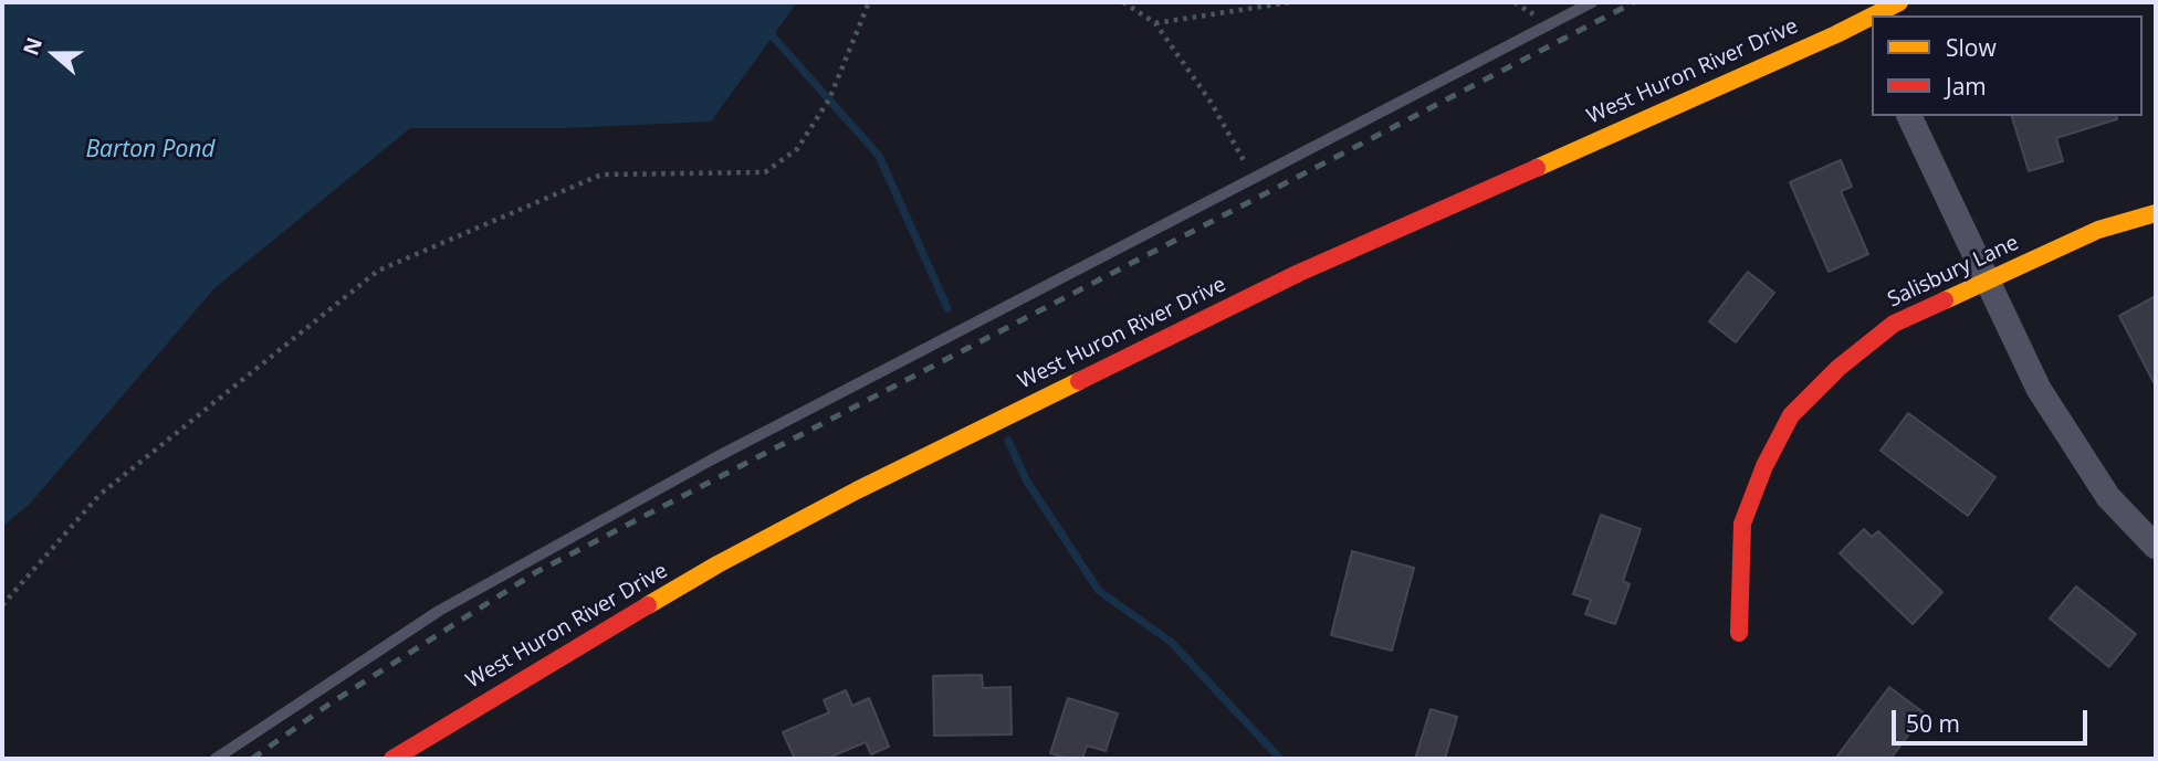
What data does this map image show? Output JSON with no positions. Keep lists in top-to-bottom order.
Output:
{
  "streets": {
    "street": ["West Huron River Drive", "Salisbury Lane"]
  },
  "water": ["Barton Pond"],
  "legend": ["Slow", "Jam"],
  "scale_bar": "50 m",
  "north": "left"
}
